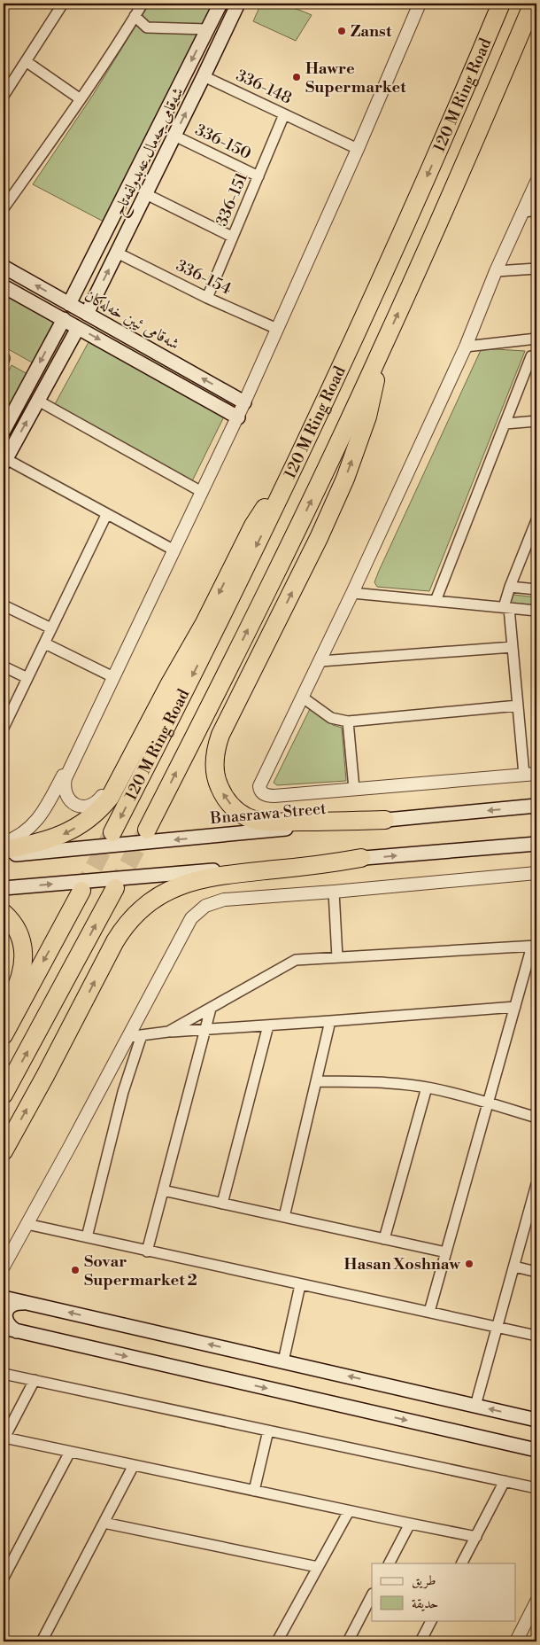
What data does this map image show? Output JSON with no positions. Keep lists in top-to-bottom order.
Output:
{
  "streets": {
    "highway": ["120 M Ring Road"],
    "main road": ["شەقامی جەمال عەبدولفەتاح", "شەقامی ئیبن خەلەکان", "Bnasrawa Street"],
    "street": [
      "336-148",
      "336-150",
      "336-151",
      "336-154"
    ]
  },
  "crossings": [
    ["336-148", "شەقامی جەمال عەبدولفەتاح"],
    ["336-148", "336-151"],
    ["336-150", "شەقامی جەمال عەبدولفەتاح"],
    ["336-150", "336-151"],
    ["شەقامی جەمال عەبدولفەتاح", "336-154"],
    ["شەقامی جەمال عەبدولفەتاح", "شەقامی ئیبن خەلەکان"],
    ["336-151", "336-154"]
  ],
  "places": [
    "Zanst",
    "Hawre Supermarket",
    "Hasan Xoshnaw",
    "Sovar Supermarket 2"
  ],
  "legend": ["طريق", "حديقة"]
}
